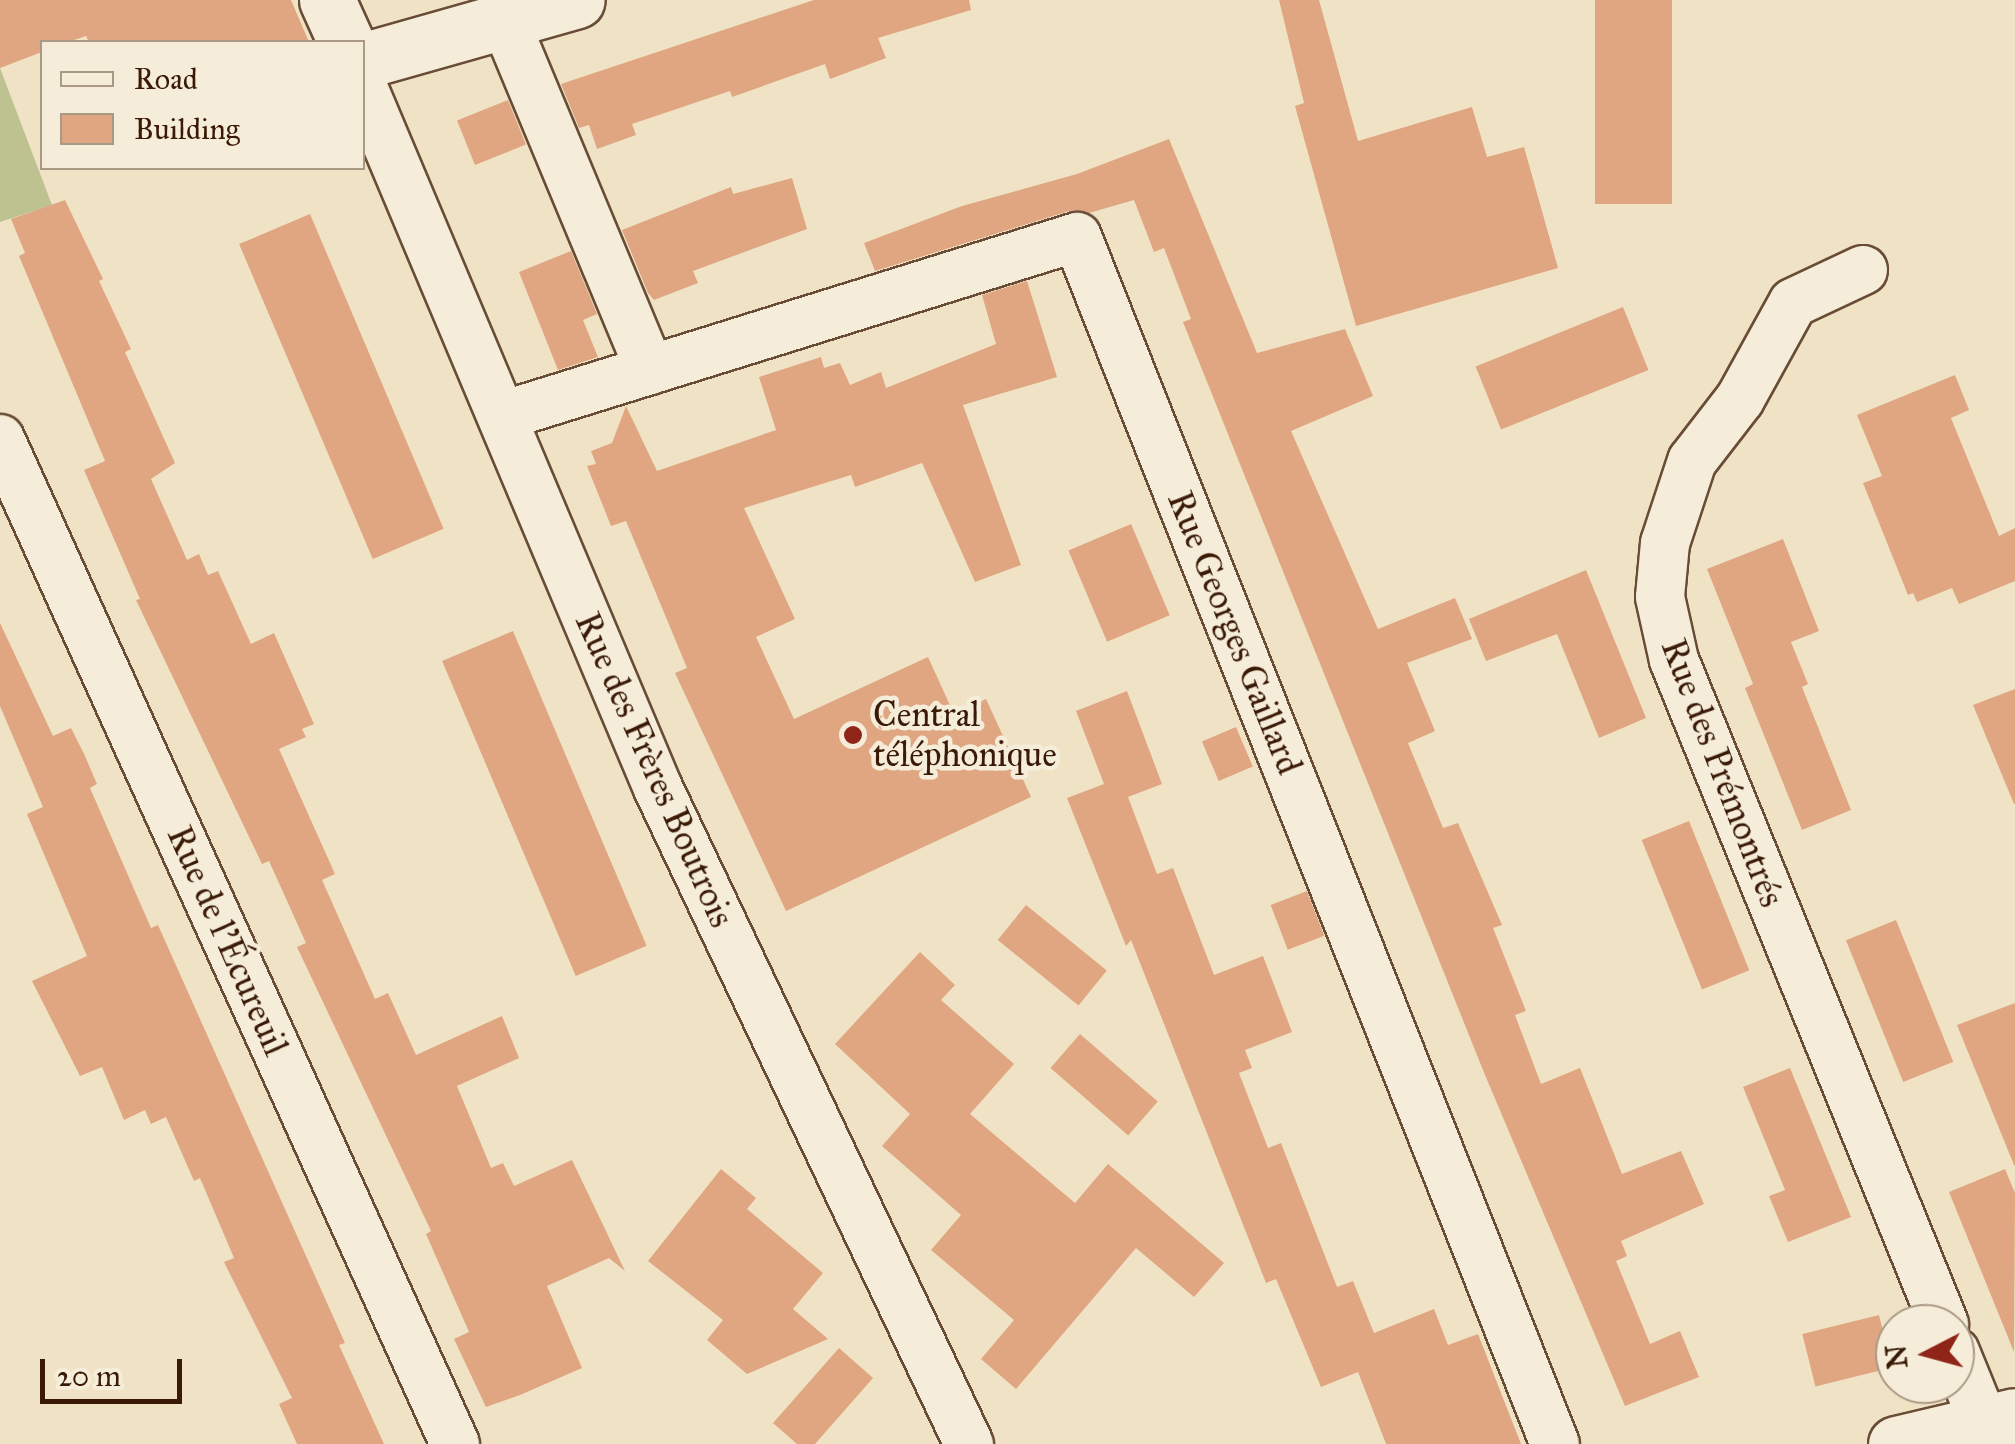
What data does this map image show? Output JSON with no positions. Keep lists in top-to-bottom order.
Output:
{
  "streets": {
    "street": [
      "Rue Georges Gaillard",
      "Rue des Frères Boutrois",
      "Rue des Prémontrés",
      "Rue de l'Écureuil"
    ]
  },
  "crossings": [
    ["Rue Georges Gaillard", "Rue des Frères Boutrois"]
  ],
  "places": ["Central téléphonique"],
  "legend": ["Road", "Building"],
  "scale_bar": "20 m",
  "north": "left"
}
